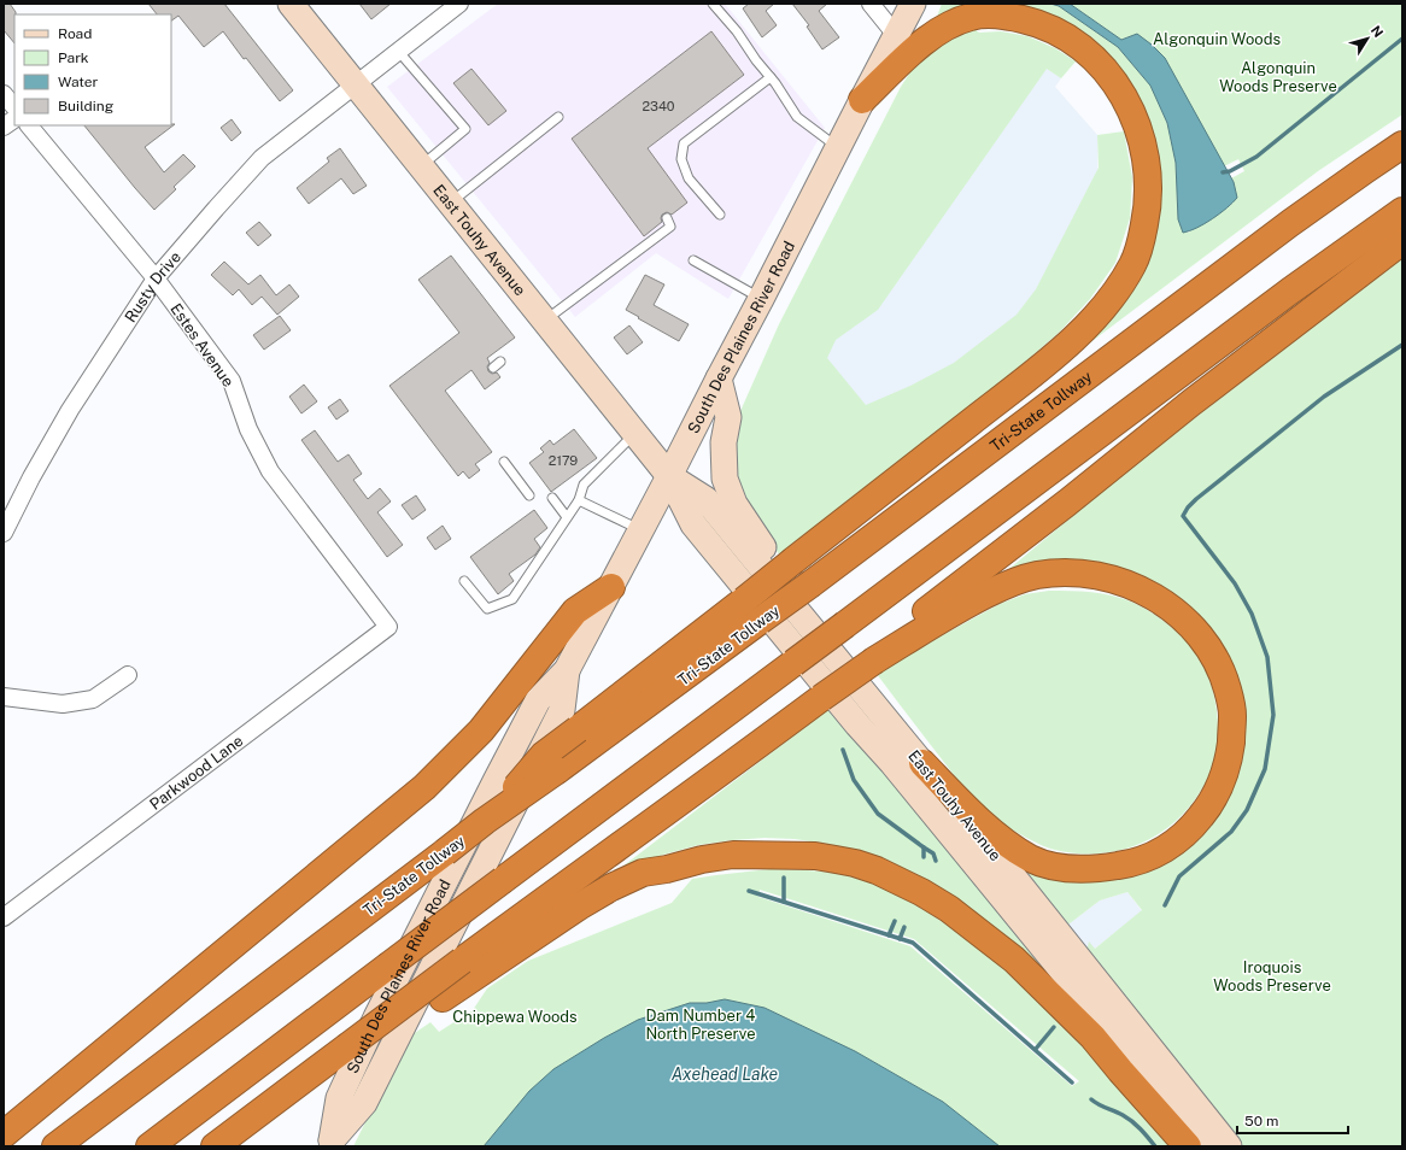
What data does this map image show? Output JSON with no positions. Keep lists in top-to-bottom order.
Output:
{
  "streets": {
    "highway": ["Tri-State Tollway"],
    "main road": ["East Touhy Avenue", "South Des Plaines River Road"],
    "street": ["Rusty Drive", "Estes Avenue", "Parkwood Lane"]
  },
  "crossings": [
    ["East Touhy Avenue", "Rusty Drive"],
    ["East Touhy Avenue", "South Des Plaines River Road"],
    ["Rusty Drive", "Estes Avenue"],
    ["Estes Avenue", "Parkwood Lane"]
  ],
  "water": ["Axehead Lake"],
  "parks": [
    "Algonquin Woods",
    "Algonquin Woods Preserve",
    "Iroquois Woods Preserve",
    "Dam Number 4 North Preserve",
    "Chippewa Woods"
  ],
  "house_numbers": ["2340", "2179"],
  "legend": [
    "Road",
    "Park",
    "Water",
    "Building"
  ],
  "scale_bar": "50 m",
  "north": "top right"
}
